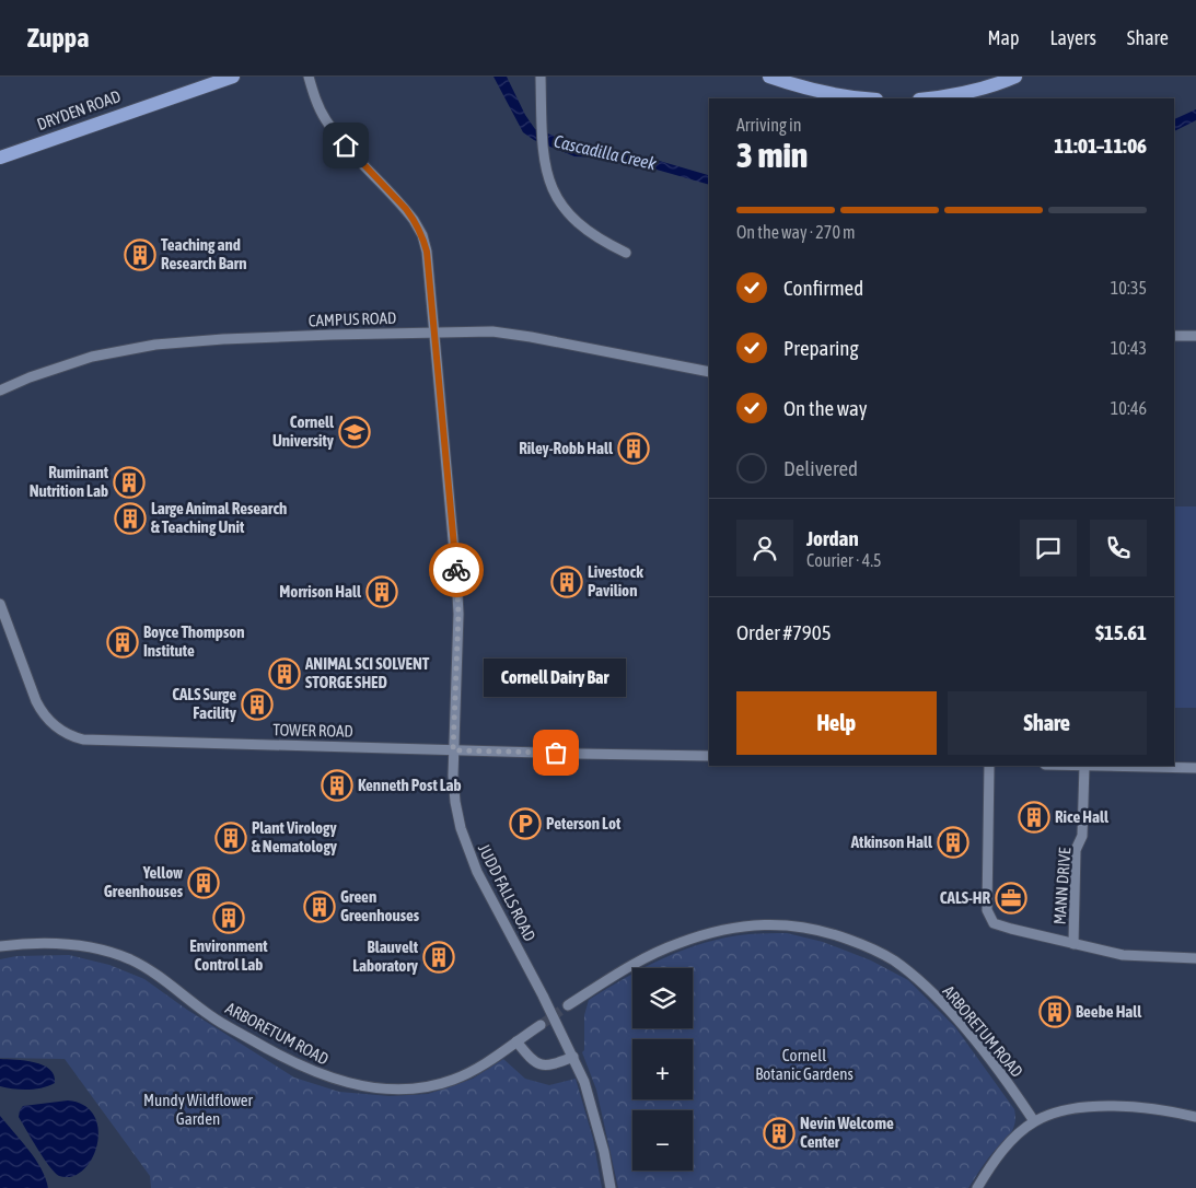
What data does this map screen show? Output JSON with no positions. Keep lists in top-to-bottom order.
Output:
{
  "streets": {
    "main road": ["DRYDEN ROAD"],
    "street": [
      "CAMPUS ROAD",
      "TOWER ROAD",
      "MANN DRIVE",
      "JUDD FALLS ROAD",
      "ARBORETUM ROAD"
    ]
  },
  "crossings": [
    ["CAMPUS ROAD", "JUDD FALLS ROAD"],
    ["TOWER ROAD", "JUDD FALLS ROAD"]
  ],
  "water": ["Cascadilla Creek"],
  "parks": ["Cornell Botanic Gardens", "Mundy Wildflower Garden"],
  "places": {
    "building": [
      "Teaching and Research Barn",
      "Riley-Robb Hall",
      "Ruminant Nutrition Lab",
      "Large Animal Research & Teaching Unit",
      "Livestock Pavilion",
      "Morrison Hall",
      "Boyce Thompson Institute",
      "ANIMAL SCI SOLVENT STORGE SHED",
      "CALS Surge Facility",
      "Kenneth Post Lab",
      "Rice Hall",
      "Plant Virology & Nematology",
      "Atkinson Hall",
      "Yellow Greenhouses",
      "Green Greenhouses",
      "Environment Control Lab",
      "Blauvelt Laboratory",
      "Beebe Hall",
      "Nevin Welcome Center"
    ],
    "school or university": ["Cornell University"],
    "other": ["Cornell Dairy Bar"],
    "parking": ["Peterson Lot"],
    "office": ["CALS-HR"]
  },
  "page": {
    "header": "Zuppa",
    "nav": ["Map", "Layers", "Share"],
    "heading": ["3 min", "Arriving in", "11:01–11:06"],
    "panel": [
      "Jordan",
      "Courier · 4.5",
      "Order #7905",
      "$15.61"
    ],
    "bar": "On the way · 270 m",
    "list": [
      ["Confirmed", "10:35"],
      ["Preparing", "10:43"],
      ["On the way", "10:46"],
      "Delivered"
    ],
    "bubble": "Cornell Dairy Bar",
    "buttons": ["Help", "Share"],
    "map_buttons": ["+", "−"]
  }
}
